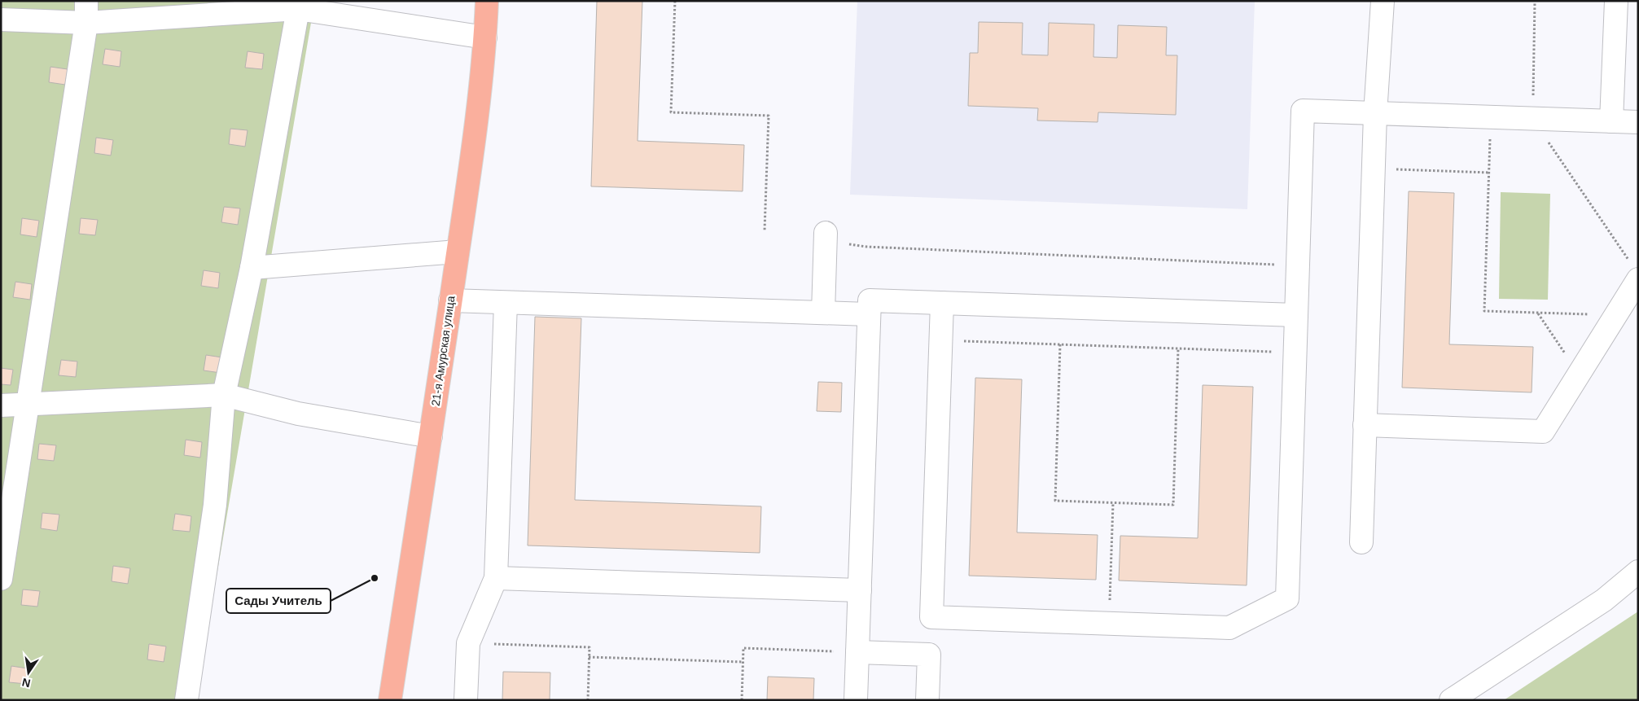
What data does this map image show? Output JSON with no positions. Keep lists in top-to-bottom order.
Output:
{
  "streets": {
    "main road": ["21-я Амурская улица"]
  },
  "places": ["Сады Учитель"],
  "north": "bottom"
}
